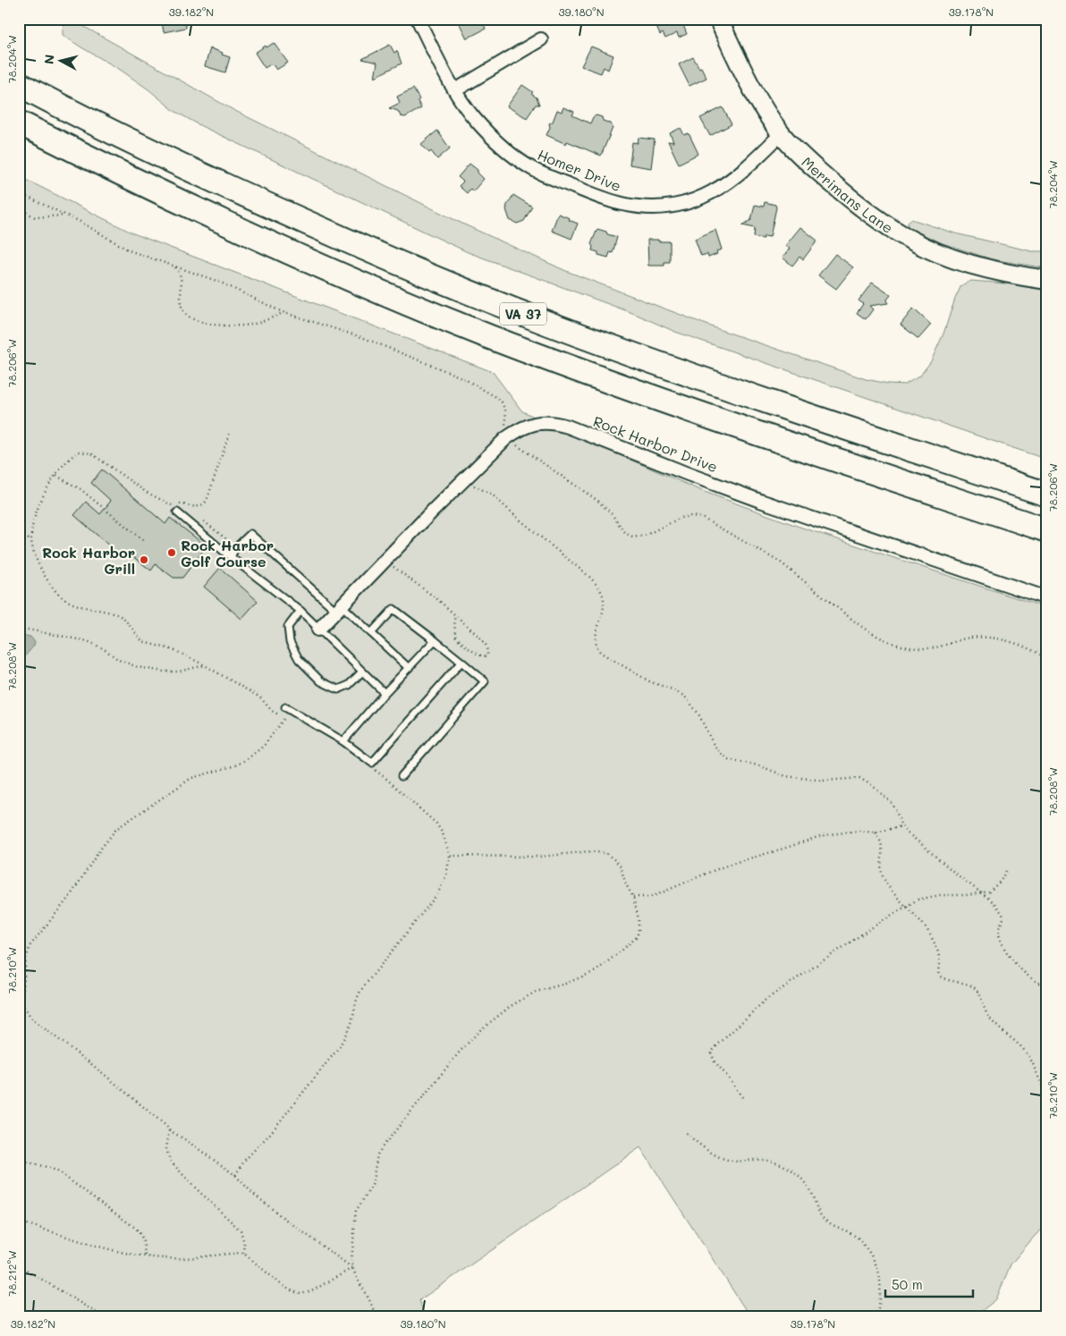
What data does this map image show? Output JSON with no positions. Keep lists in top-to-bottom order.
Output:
{
  "streets": {
    "highway": ["VA 37"],
    "main road": ["Merrimans Lane"],
    "street": ["Homer Drive", "Rock Harbor Drive"]
  },
  "crossings": [
    ["Homer Drive", "Merrimans Lane"]
  ],
  "places": ["Rock Harbor Golf Course", "Rock Harbor Grill"],
  "scale_bar": "50 m",
  "north": "left",
  "coordinates": [
    "39.182°N",
    "39.180°N",
    "39.178°N",
    "78.204°W",
    "78.206°W",
    "78.208°W",
    "78.210°W",
    "78.212°W"
  ]
}
